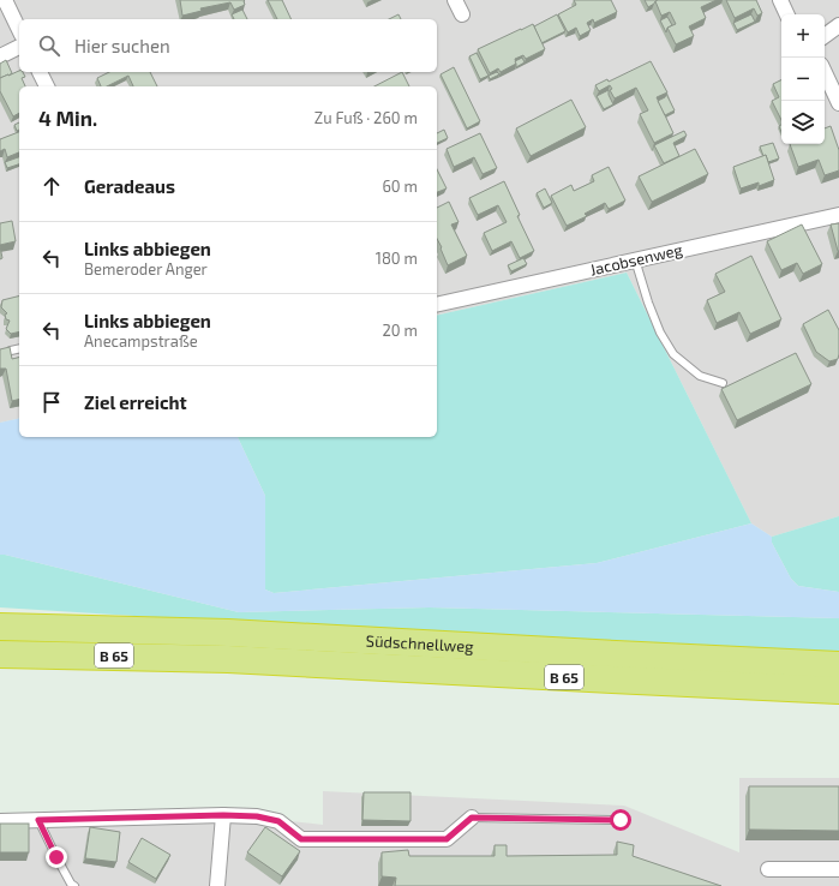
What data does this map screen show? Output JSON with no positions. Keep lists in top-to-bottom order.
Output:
{
  "streets": {
    "highway": ["Südschnellweg", "B 65"],
    "street": ["Jacobsenweg"]
  },
  "page": {
    "map_buttons": ["+", "−"],
    "search": "Hier suchen",
    "heading": ["4 Min.", "Zu Fuß · 260 m"],
    "list": [
      ["Geradeaus", "60 m"],
      ["Links abbiegen", "Bemeroder Anger", "180 m"],
      ["Links abbiegen", "Anecampstraße", "20 m"],
      "Ziel erreicht"
    ]
  }
}
